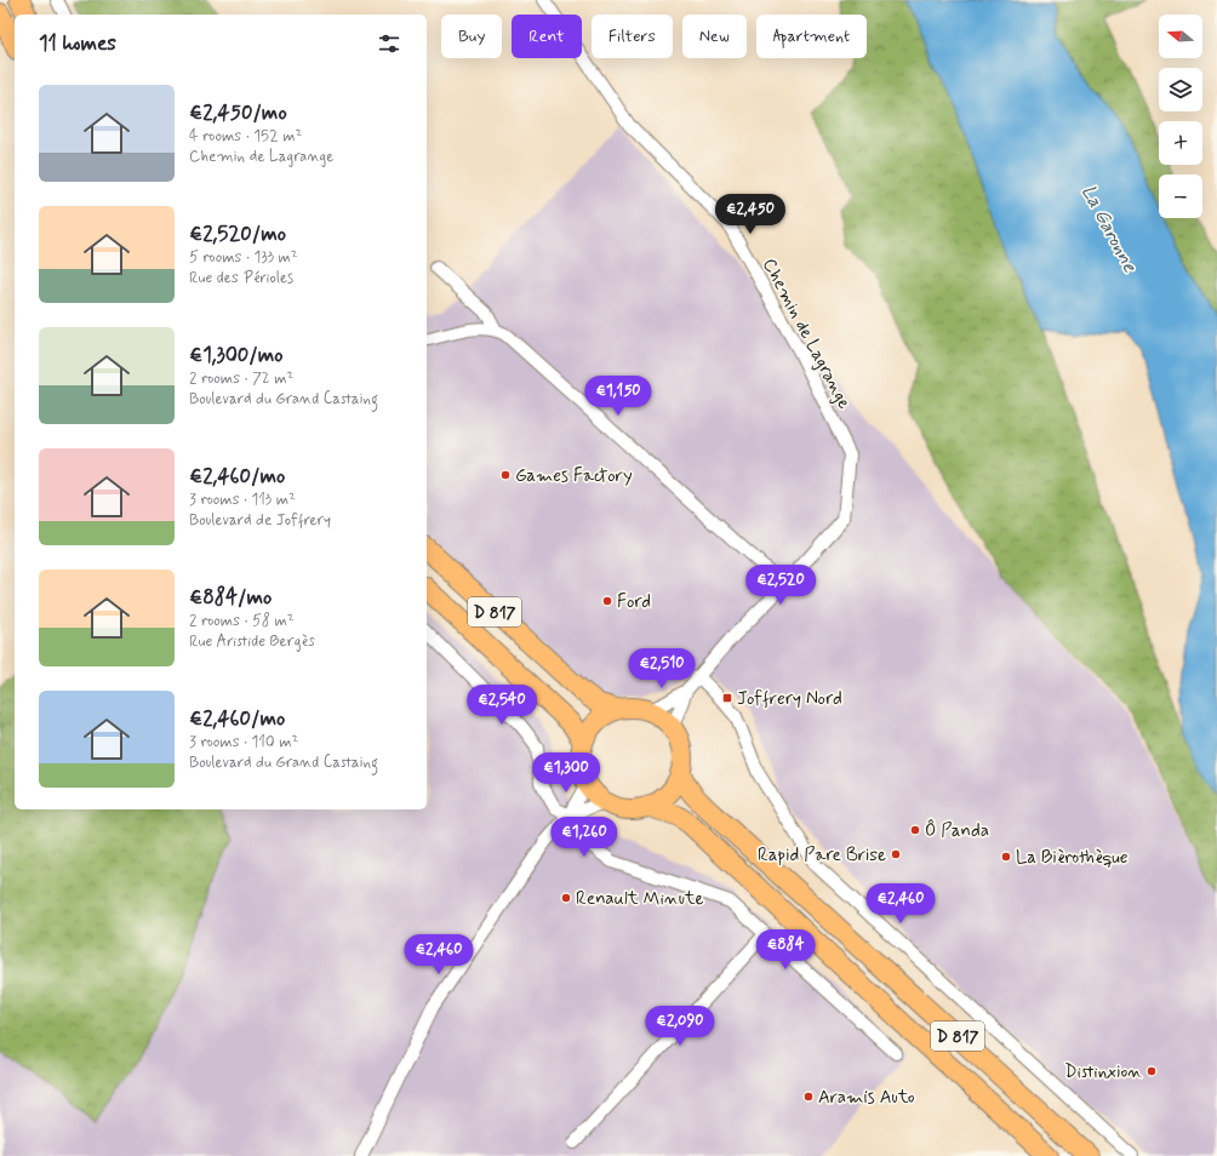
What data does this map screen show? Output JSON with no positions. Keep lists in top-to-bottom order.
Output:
{
  "streets": {
    "main road": ["D 817"],
    "street": ["Chemin de Lagrange"]
  },
  "water": ["La Garonne"],
  "places": {
    "other": [
      "Games Factory",
      "Ford",
      "Ô Panda",
      "Rapid Pare Brise",
      "La Bièrothèque",
      "Renault Minute",
      "Distinxion",
      "Aramis Auto"
    ],
    "transit": ["Joffrery Nord"]
  },
  "north": "left",
  "page": {
    "map_buttons": ["+", "−"],
    "chip": [
      "Buy",
      "Rent",
      "Filters",
      "New",
      "Apartment"
    ],
    "heading": "11 homes",
    "list": [
      {
        "name": "€2,450/mo",
        "note": "4 rooms · 152 m² · Chemin de Lagrange"
      },
      {
        "name": "€2,520/mo",
        "note": "5 rooms · 133 m² · Rue des Périoles"
      },
      {
        "name": "€1,300/mo",
        "note": "2 rooms · 72 m² · Boulevard du Grand Castaing"
      },
      {
        "name": "€2,460/mo",
        "note": "3 rooms · 113 m² · Boulevard de Joffrery"
      },
      {
        "name": "€884/mo",
        "note": "2 rooms · 58 m² · Rue Aristide Bergès"
      },
      {
        "name": "€2,460/mo",
        "note": "3 rooms · 110 m² · Boulevard du Grand Castaing"
      }
    ],
    "price": [
      "€2,450",
      "€1,150",
      "€2,520",
      "€2,510",
      "€2,540",
      "€1,300",
      "€1,260",
      "€2,460",
      "€884",
      "€2,460",
      "€2,090"
    ]
  }
}
